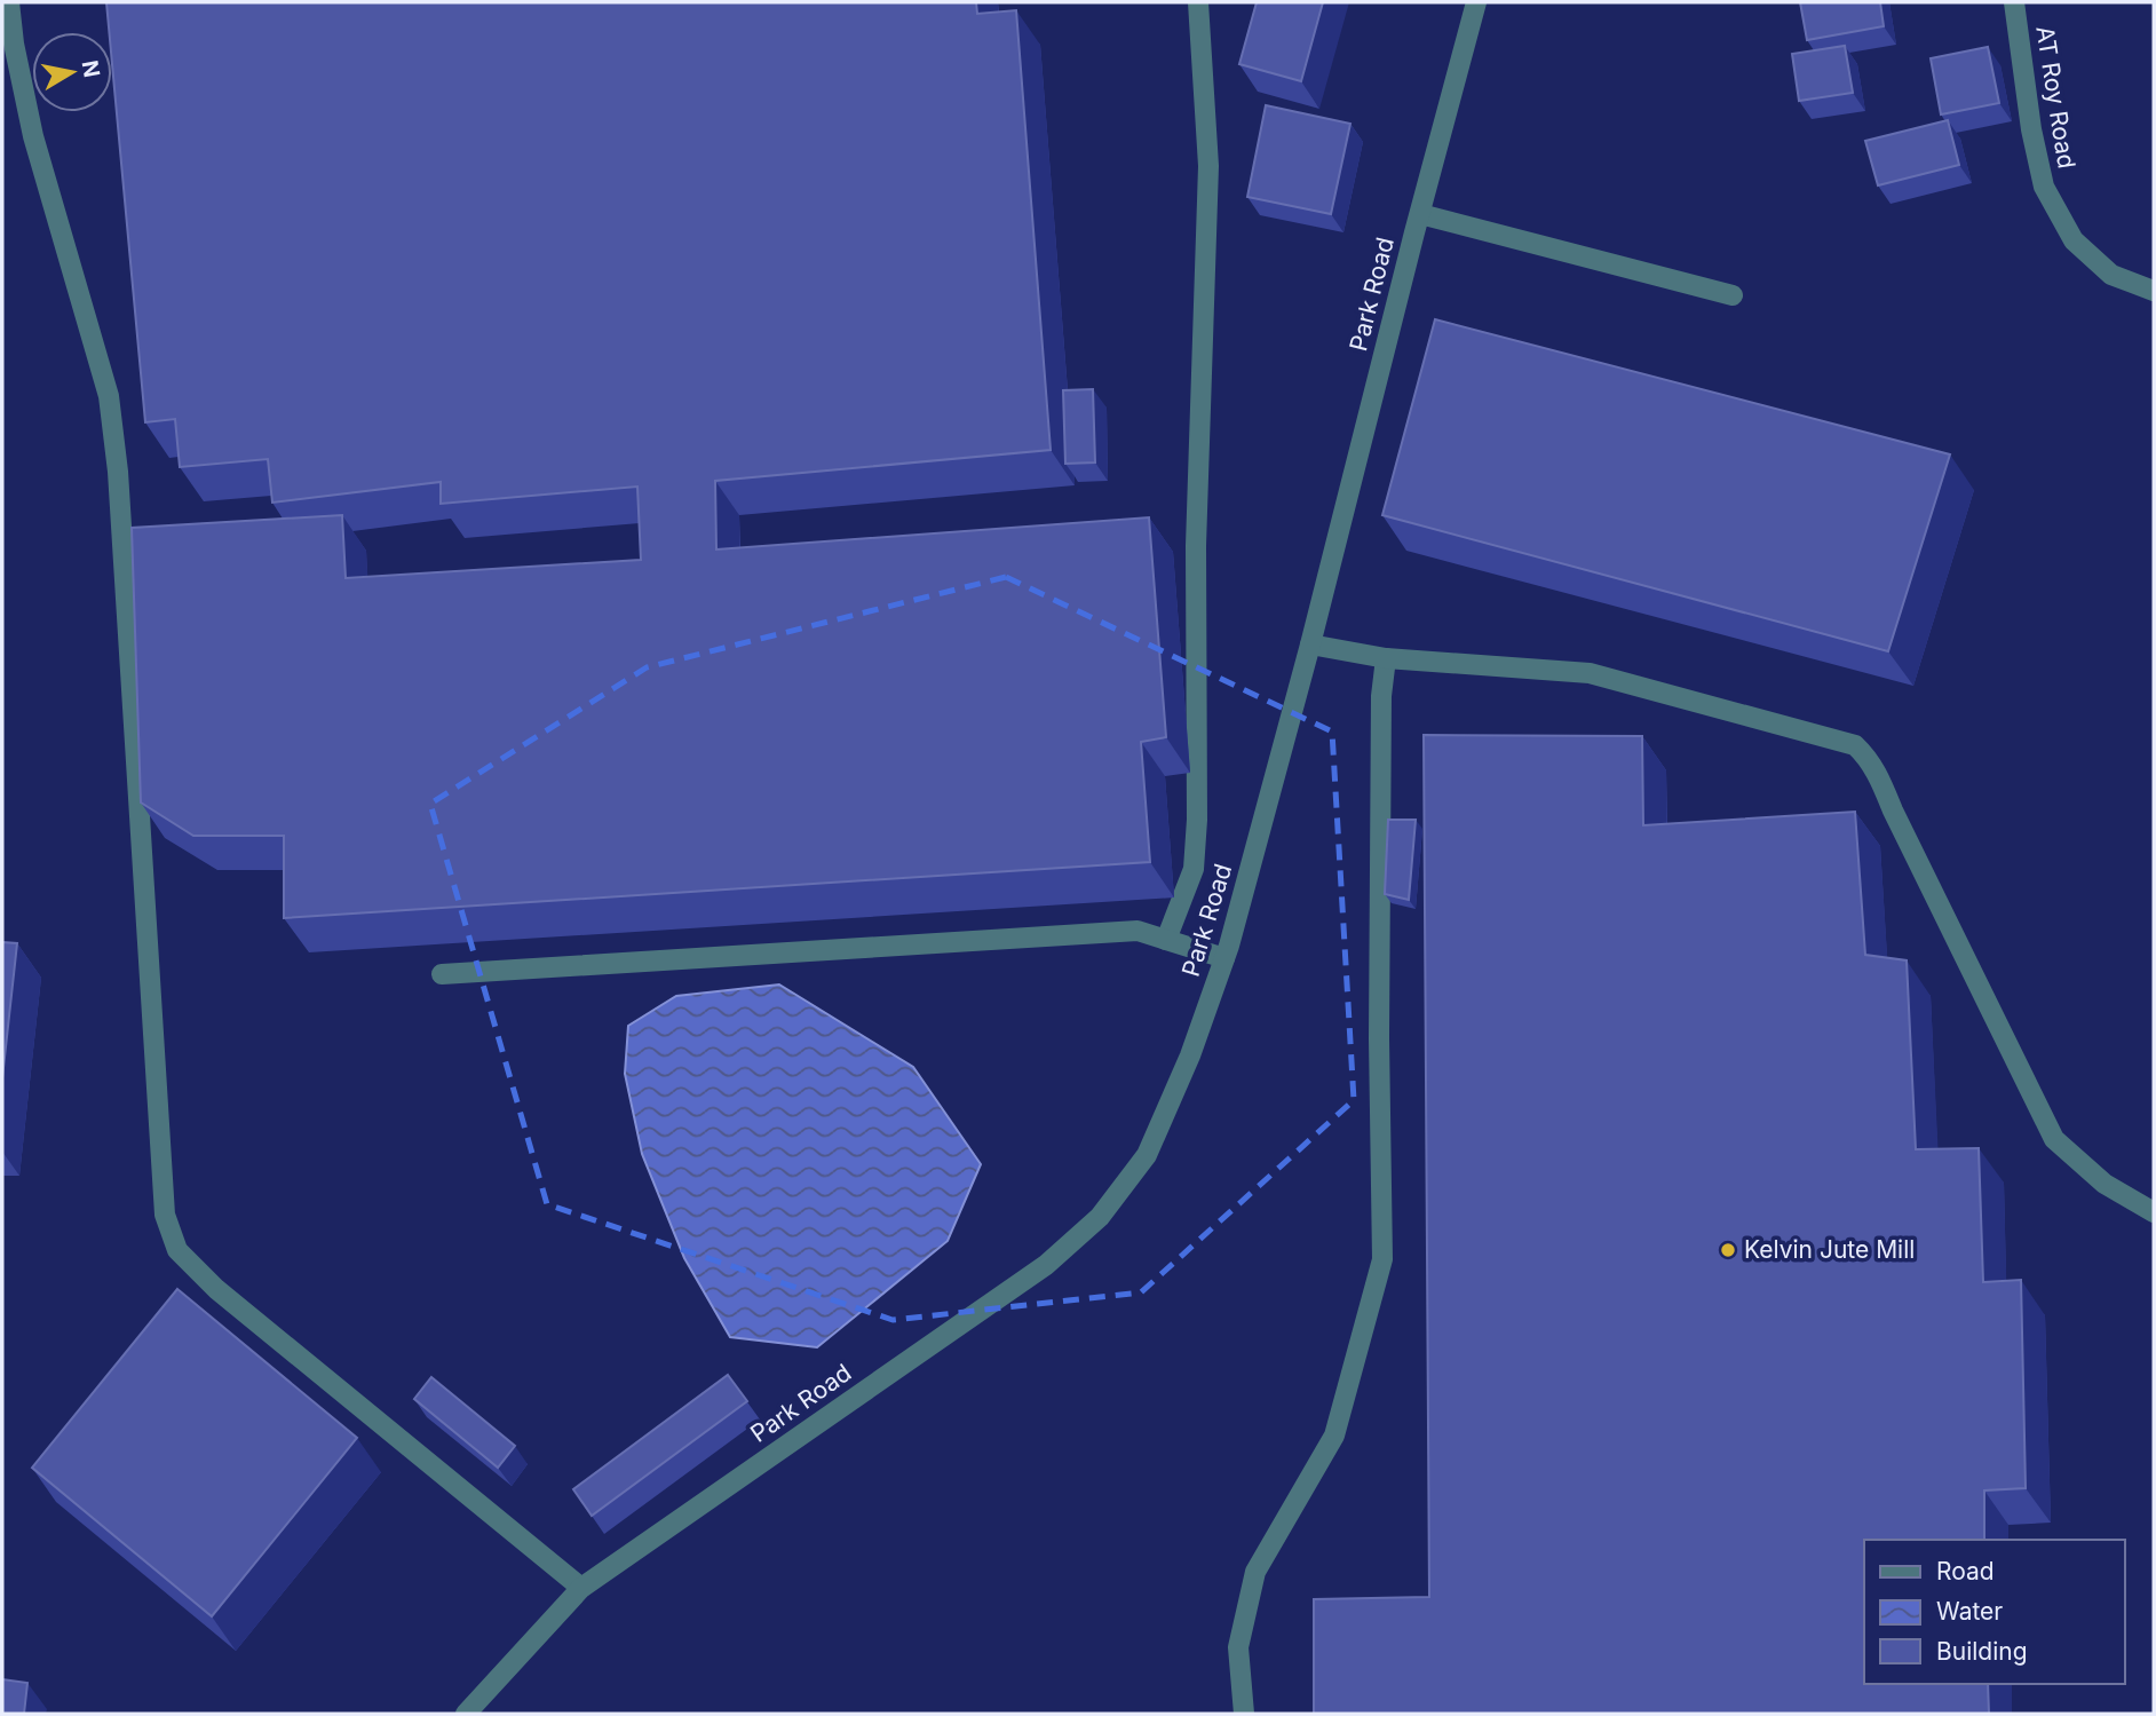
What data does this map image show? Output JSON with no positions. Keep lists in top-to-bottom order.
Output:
{
  "streets": {
    "street": ["AT Roy Road", "Park Road"]
  },
  "places": ["Kelvin Jute Mill"],
  "legend": ["Road", "Water", "Building"],
  "north": "right"
}
